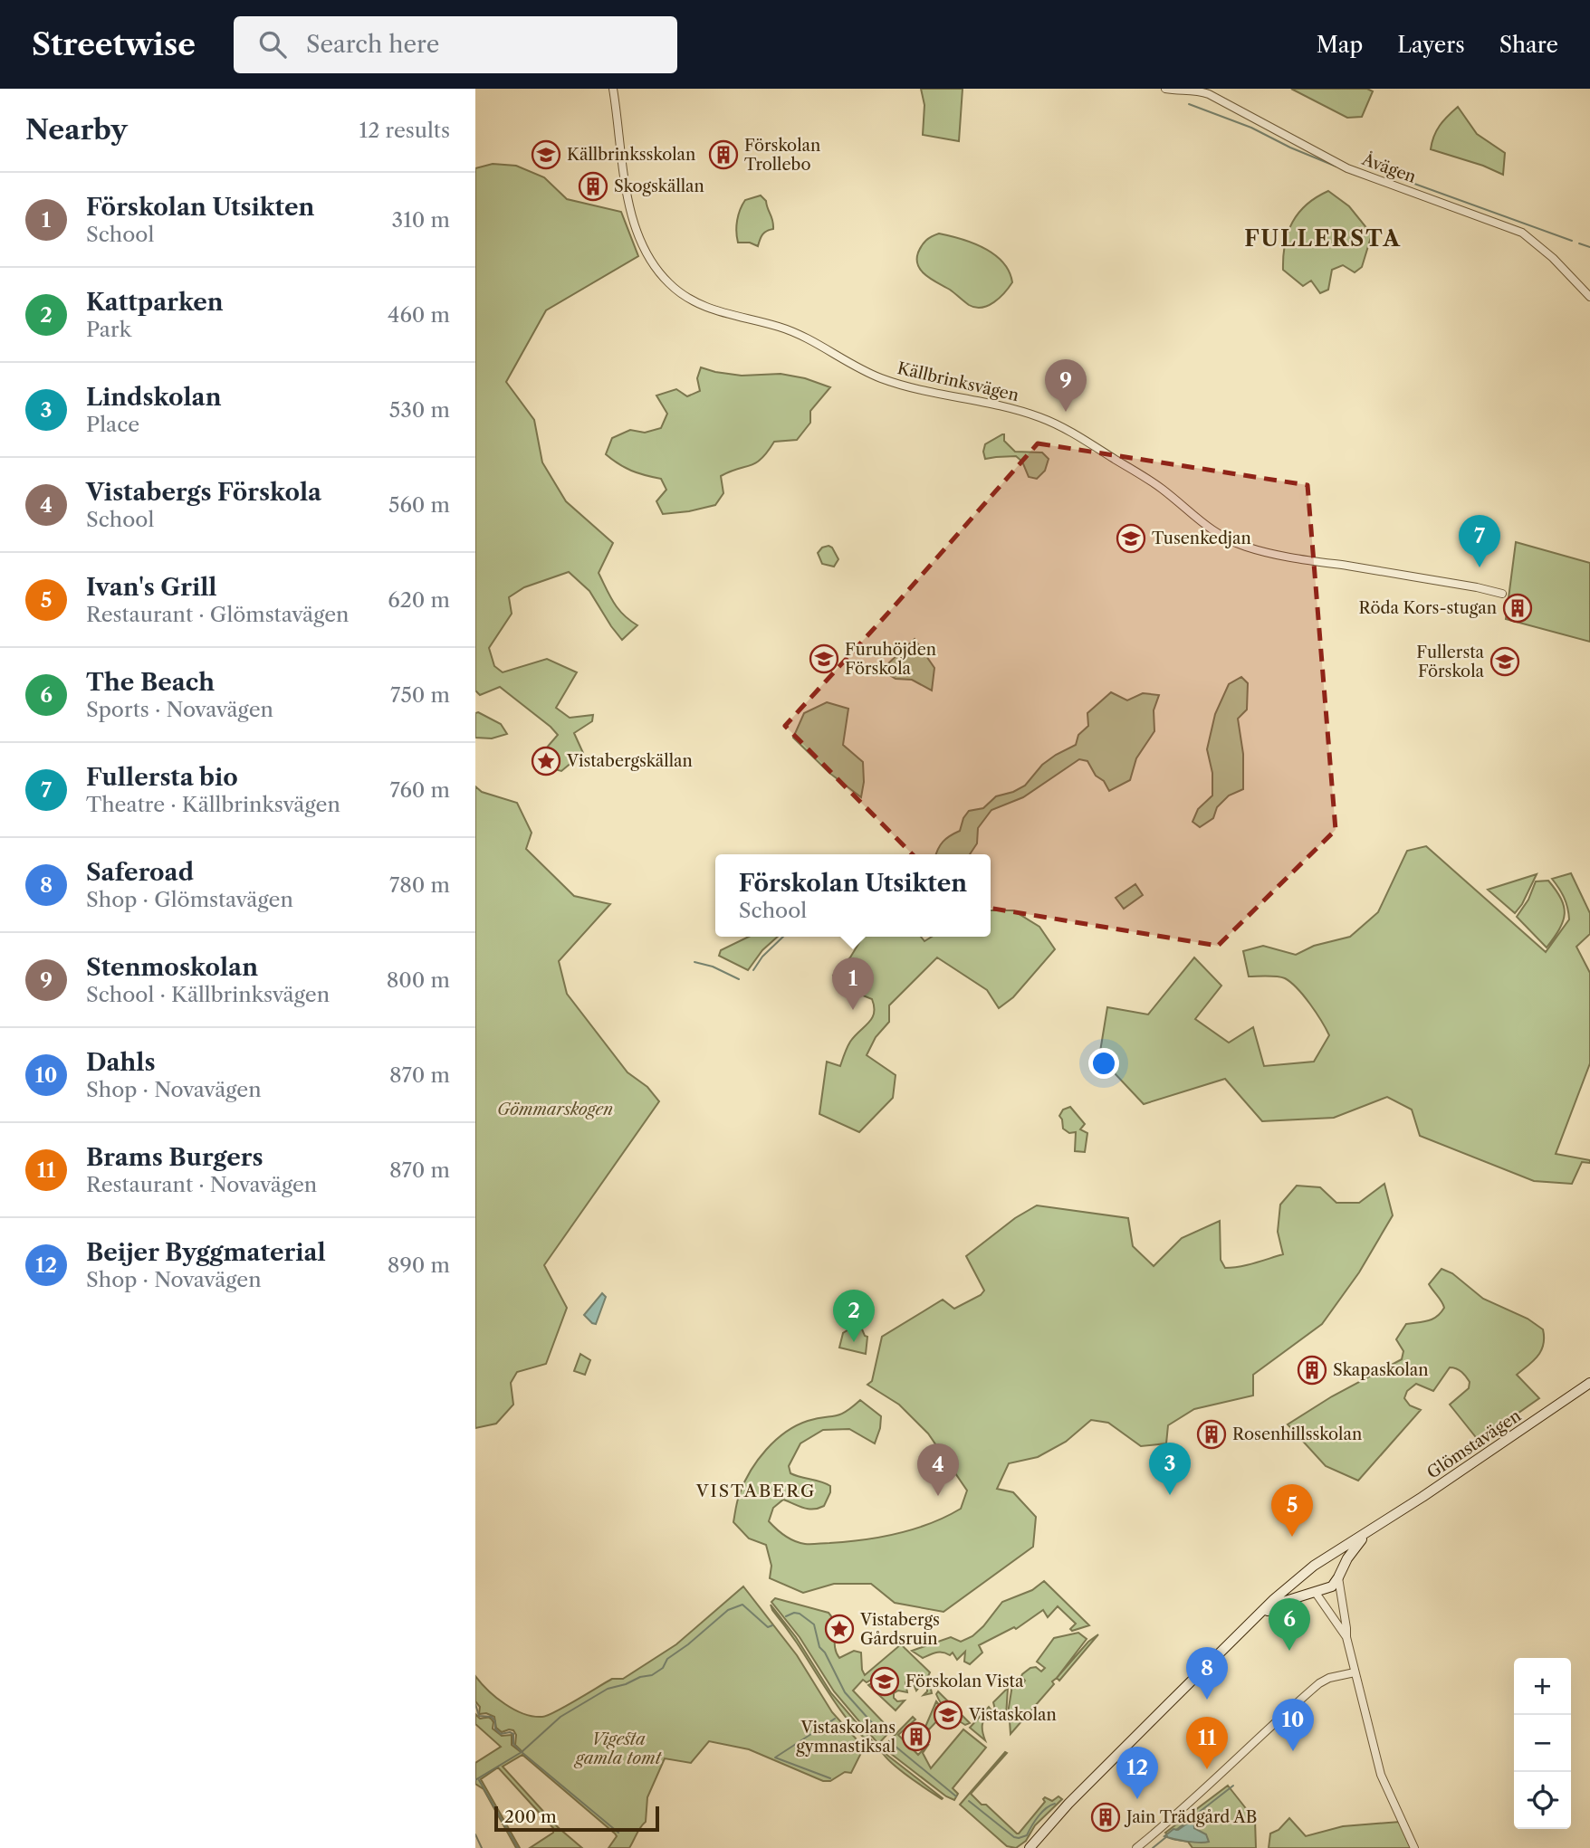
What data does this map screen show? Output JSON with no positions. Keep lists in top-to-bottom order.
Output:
{
  "streets": {
    "main road": ["Glömstavägen"],
    "street": ["Åvägen", "Källbrinksvägen"]
  },
  "districts": ["FULLERSTA", "VISTABERG"],
  "parks": ["Gömmarskogen", "Vigesta gamla tomt"],
  "places": {
    "school or university": [
      "Källbrinksskolan",
      "Tusenkedjan",
      "Furuhöjden Förskola",
      "Fullersta Förskola",
      "Förskolan Vista",
      "Vistaskolan"
    ],
    "building": [
      "Förskolan Trollebo",
      "Skogskällan",
      "Röda Kors-stugan",
      "Skapaskolan",
      "Rosenhillsskolan",
      "Vistaskolans gymnastiksal",
      "Jain Trädgård AB"
    ],
    "place": ["Vistabergskällan", "Vistabergs Gårdsruin"]
  },
  "scale_bar": "200 m",
  "page": {
    "header": "Streetwise",
    "search": "Search here",
    "nav": ["Map", "Layers", "Share"],
    "heading": ["Nearby", "12 results"],
    "list": [
      {
        "mark": "1",
        "name": "Förskolan Utsikten",
        "note": "School",
        "value": "310 m"
      },
      {
        "mark": "2",
        "name": "Kattparken",
        "note": "Park",
        "value": "460 m"
      },
      {
        "mark": "3",
        "name": "Lindskolan",
        "note": "Place",
        "value": "530 m"
      },
      {
        "mark": "4",
        "name": "Vistabergs Förskola",
        "note": "School",
        "value": "560 m"
      },
      {
        "mark": "5",
        "name": "Ivan's Grill",
        "note": "Restaurant · Glömstavägen",
        "value": "620 m"
      },
      {
        "mark": "6",
        "name": "The Beach",
        "note": "Sports · Novavägen",
        "value": "750 m"
      },
      {
        "mark": "7",
        "name": "Fullersta bio",
        "note": "Theatre · Källbrinksvägen",
        "value": "760 m"
      },
      {
        "mark": "8",
        "name": "Saferoad",
        "note": "Shop · Glömstavägen",
        "value": "780 m"
      },
      {
        "mark": "9",
        "name": "Stenmoskolan",
        "note": "School · Källbrinksvägen",
        "value": "800 m"
      },
      {
        "mark": "10",
        "name": "Dahls",
        "note": "Shop · Novavägen",
        "value": "870 m"
      },
      {
        "mark": "11",
        "name": "Brams Burgers",
        "note": "Restaurant · Novavägen",
        "value": "870 m"
      },
      {
        "mark": "12",
        "name": "Beijer Byggmaterial",
        "note": "Shop · Novavägen",
        "value": "890 m"
      }
    ],
    "pins": [
      "9",
      "7",
      "1",
      "2",
      "3",
      "4",
      "5",
      "6",
      "8",
      "10",
      "11",
      "12"
    ],
    "popup": ["Förskolan Utsikten", "School"],
    "map_buttons": ["+", "−"],
    "scale": "200 m"
  }
}
